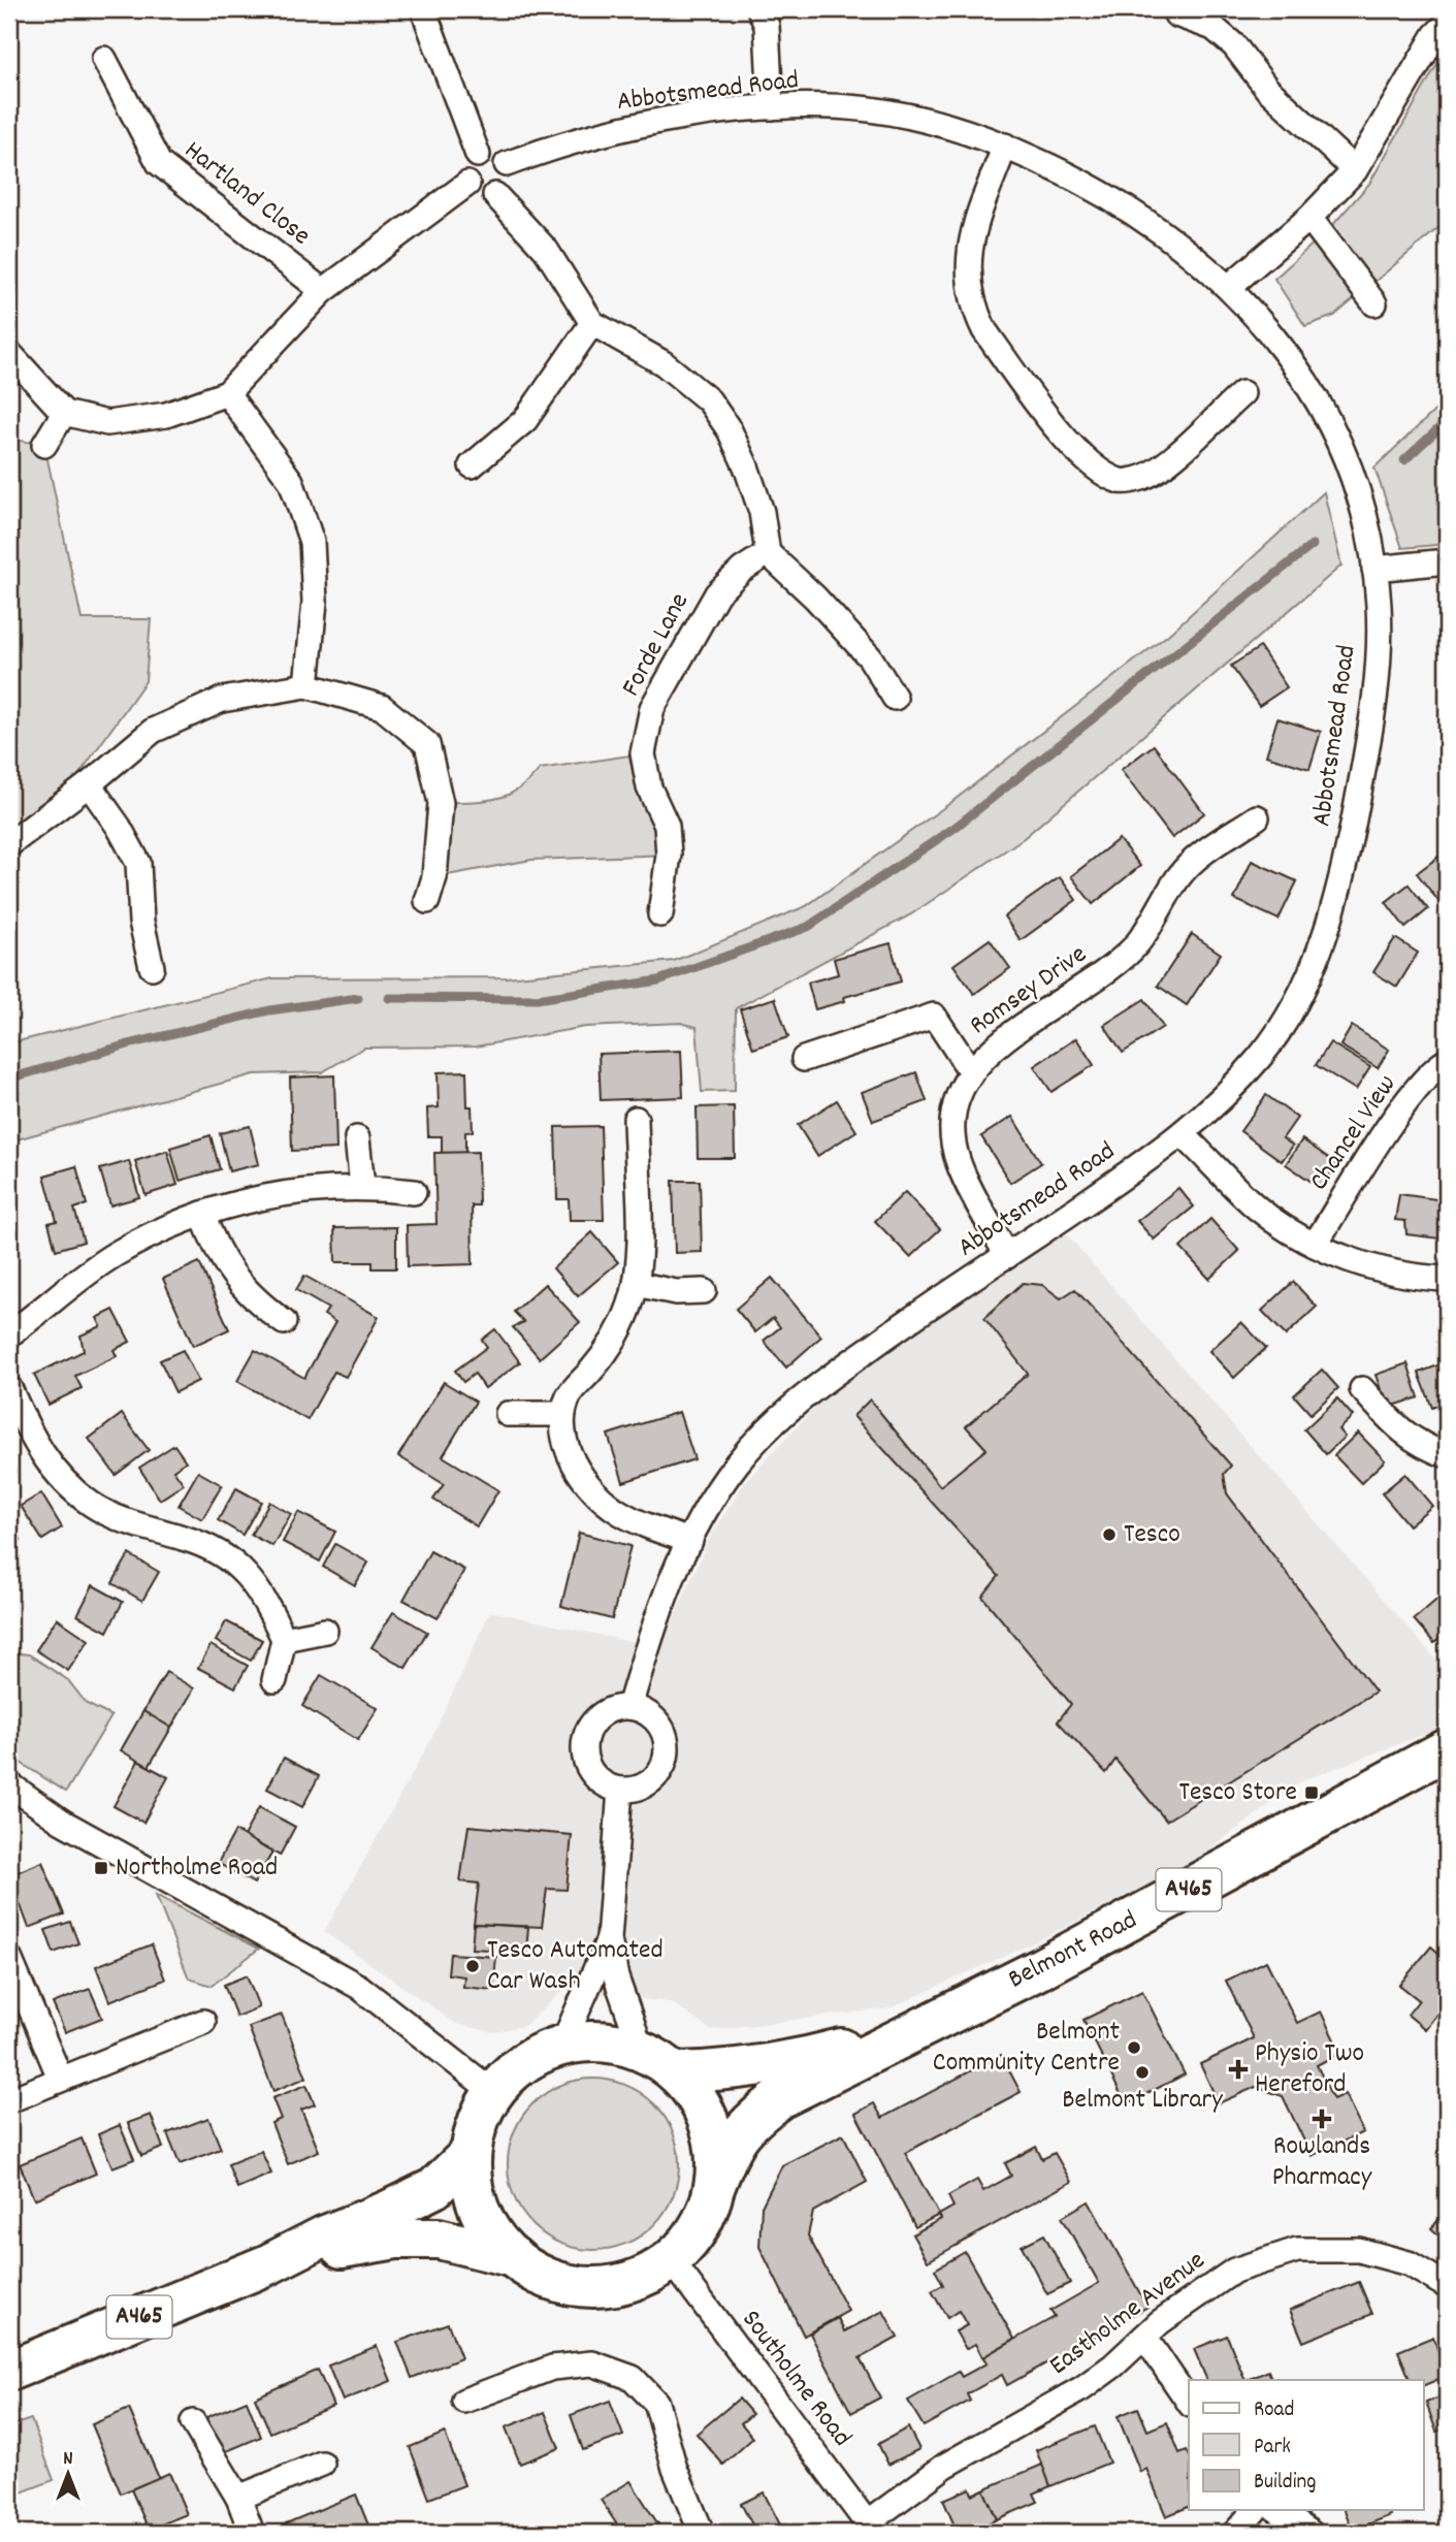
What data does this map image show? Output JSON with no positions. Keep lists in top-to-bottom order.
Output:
{
  "streets": {
    "highway": ["A465", "Belmont Road"],
    "street": [
      "Abbotsmead Road",
      "Hartland Close",
      "Forde Lane",
      "Romsey Drive",
      "Chancel View",
      "Eastholme Avenue",
      "Southolme Road"
    ]
  },
  "crossings": [
    ["Abbotsmead Road", "Romsey Drive"],
    ["A465", "Belmont Road"],
    ["A465", "Southolme Road"],
    ["Belmont Road", "Southolme Road"],
    ["Eastholme Avenue", "Southolme Road"]
  ],
  "places": {
    "other": [
      "Tesco",
      "Tesco Automated Car Wash",
      "Belmont Community Centre",
      "Belmont Library"
    ],
    "transit": ["Tesco Store", "Northolme Road"],
    "health": ["Physio Two Hereford", "Rowlands Pharmacy"]
  },
  "legend": ["Road", "Park", "Building"],
  "north": "top"
}
